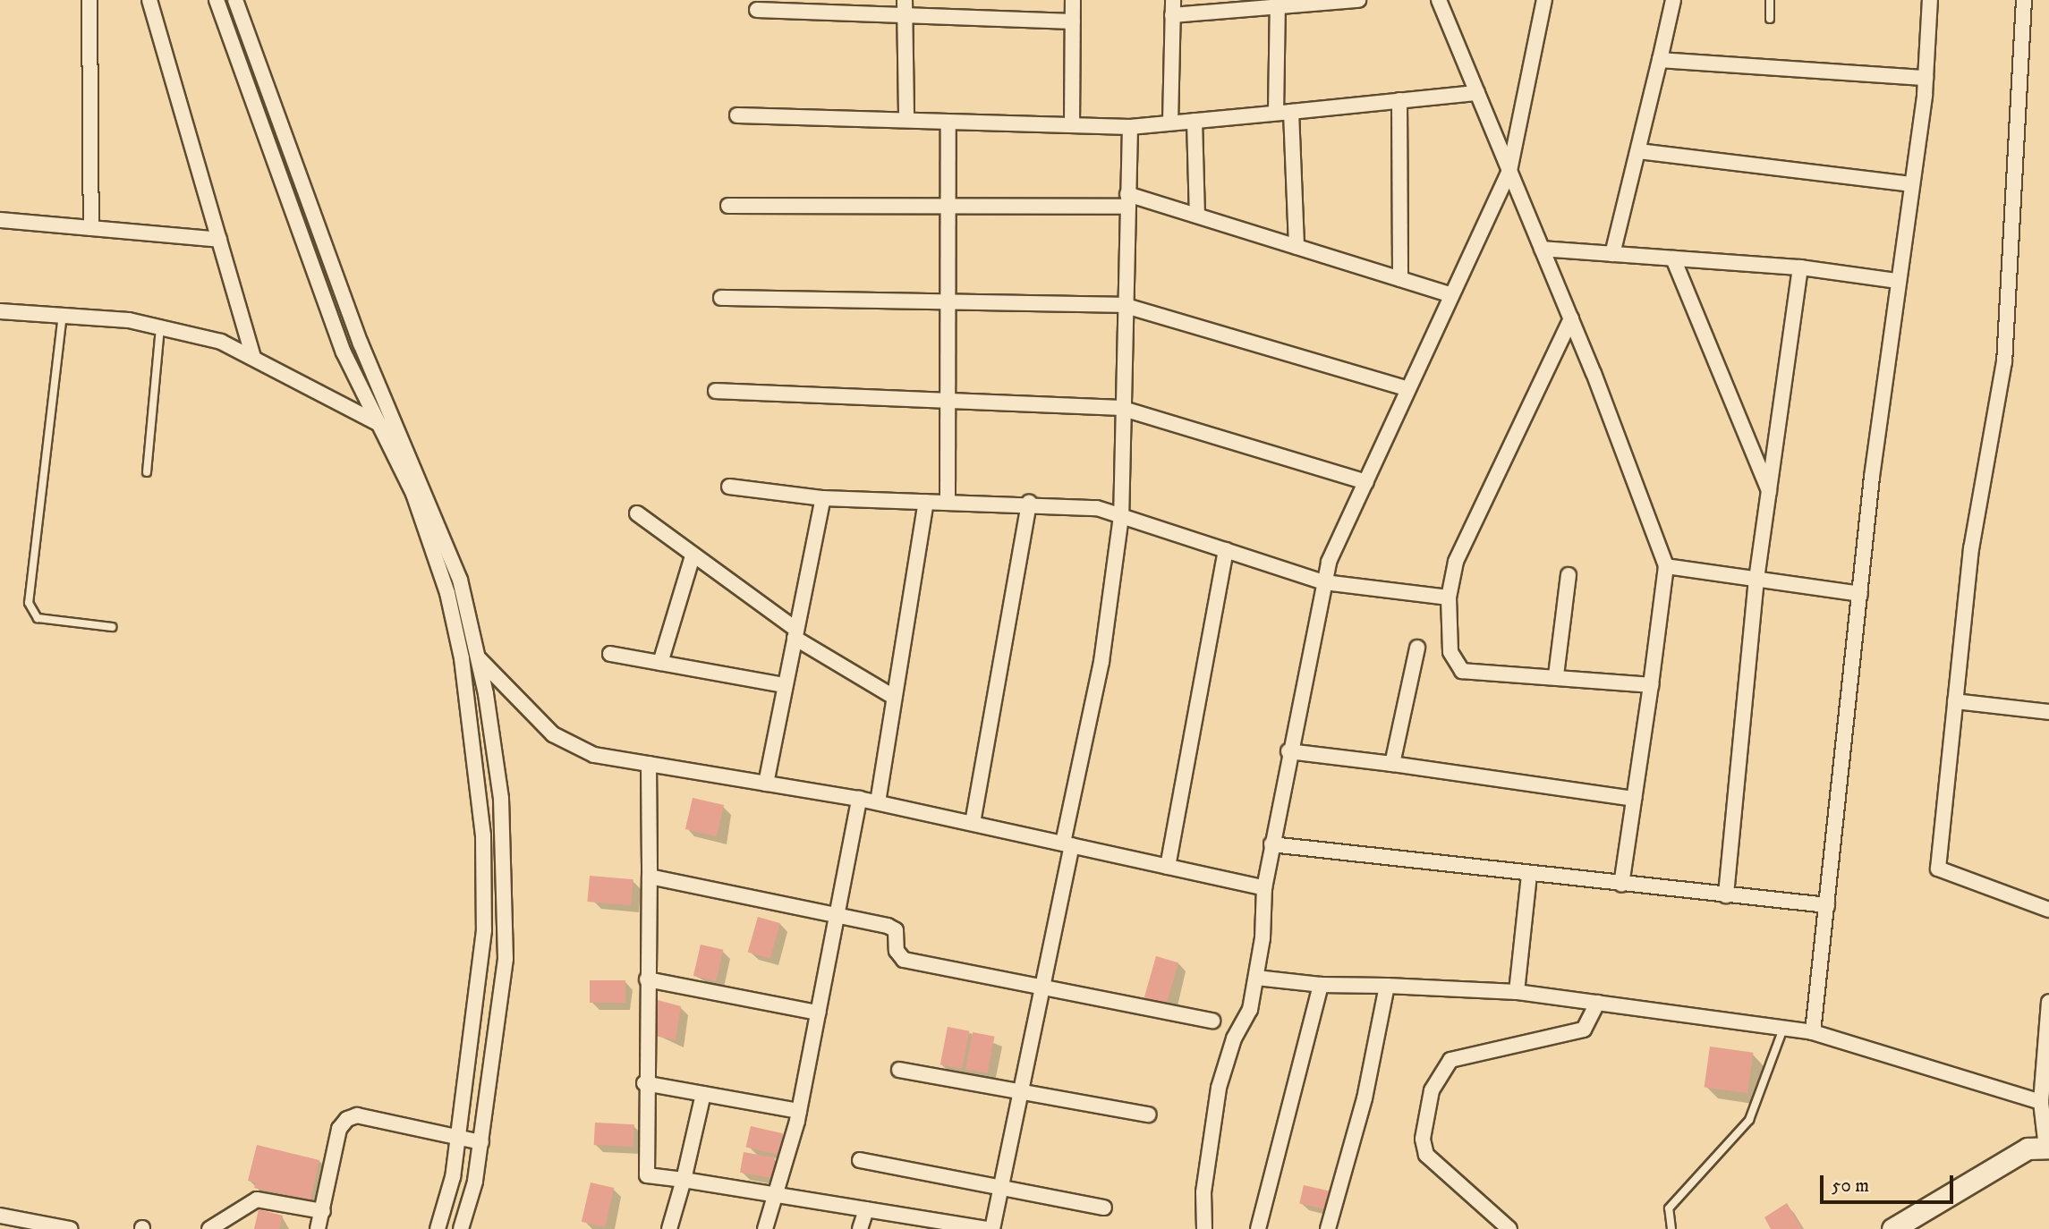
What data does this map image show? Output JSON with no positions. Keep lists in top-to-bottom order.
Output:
{
  "scale_bar": "50 m"
}
